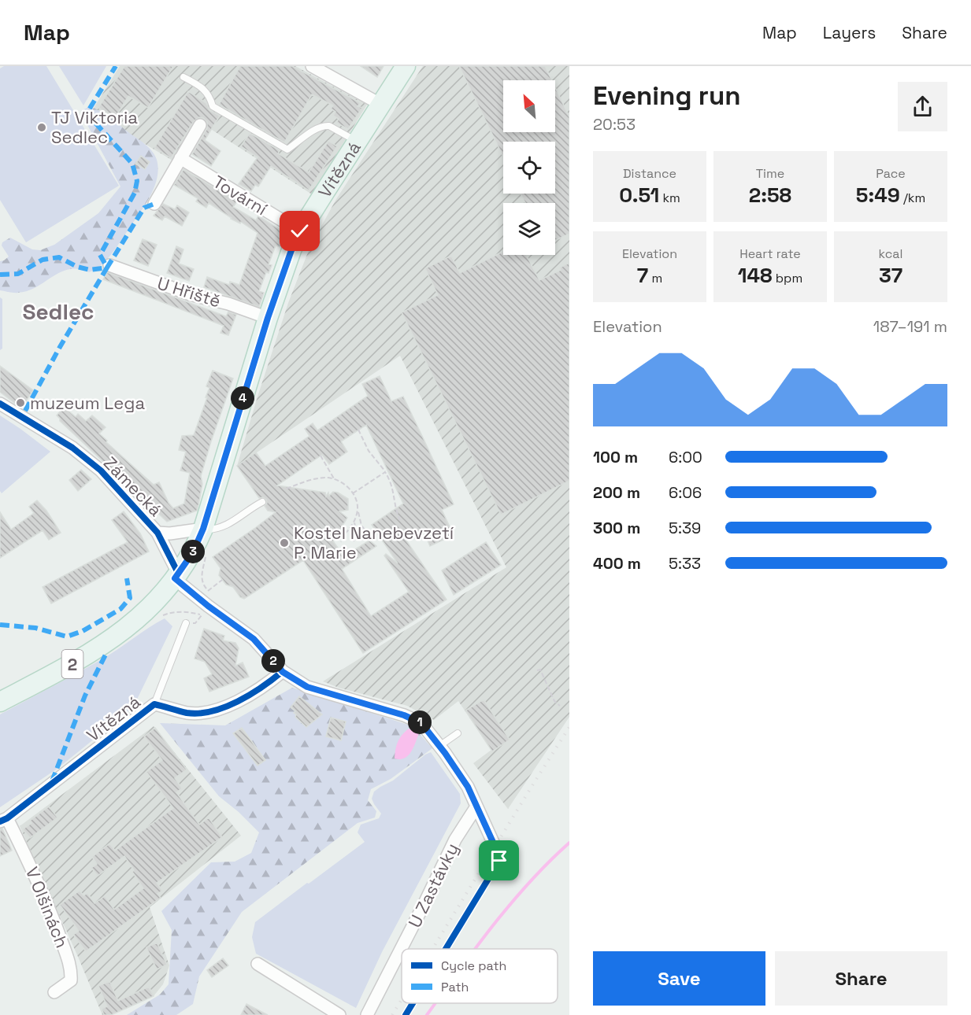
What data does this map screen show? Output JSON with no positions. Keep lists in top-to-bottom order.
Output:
{
  "streets": {
    "main road": ["Vítězná", "2"],
    "street": [
      "Tovární",
      "U Hřiště",
      "Zámecká",
      "U Zastávky",
      "V Olšinách"
    ]
  },
  "crossings": [
    ["Vítězná", "Tovární"],
    ["Vítězná", "U Hřiště"],
    ["Vítězná", "Zámecká"],
    ["Vítězná", "V Olšinách"]
  ],
  "districts": ["Sedlec"],
  "places": ["TJ Viktoria Sedlec", "muzeum Lega", "Kostel Nanebevzetí P. Marie"],
  "legend": ["Cycle path", "Path"],
  "north": "top left",
  "page": {
    "header": "Map",
    "nav": ["Map", "Layers", "Share"],
    "heading": ["Evening run", "20:53"],
    "stats": [
      ["Distance", "0.51 km"],
      ["Time", "2:58"],
      ["Pace", "5:49 /km"],
      ["Elevation", "7 m"],
      ["Heart rate", "148 bpm"],
      ["kcal", "37"]
    ],
    "chart": ["Elevation", "187–191 m"],
    "pins": [
      "4",
      "3",
      "2",
      "1"
    ],
    "list": [
      {
        "name": "100 m",
        "note": "6:00"
      },
      {
        "name": "200 m",
        "note": "6:06"
      },
      {
        "name": "300 m",
        "note": "5:39"
      },
      {
        "name": "400 m",
        "note": "5:33"
      }
    ],
    "buttons": ["Save", "Share"]
  }
}
